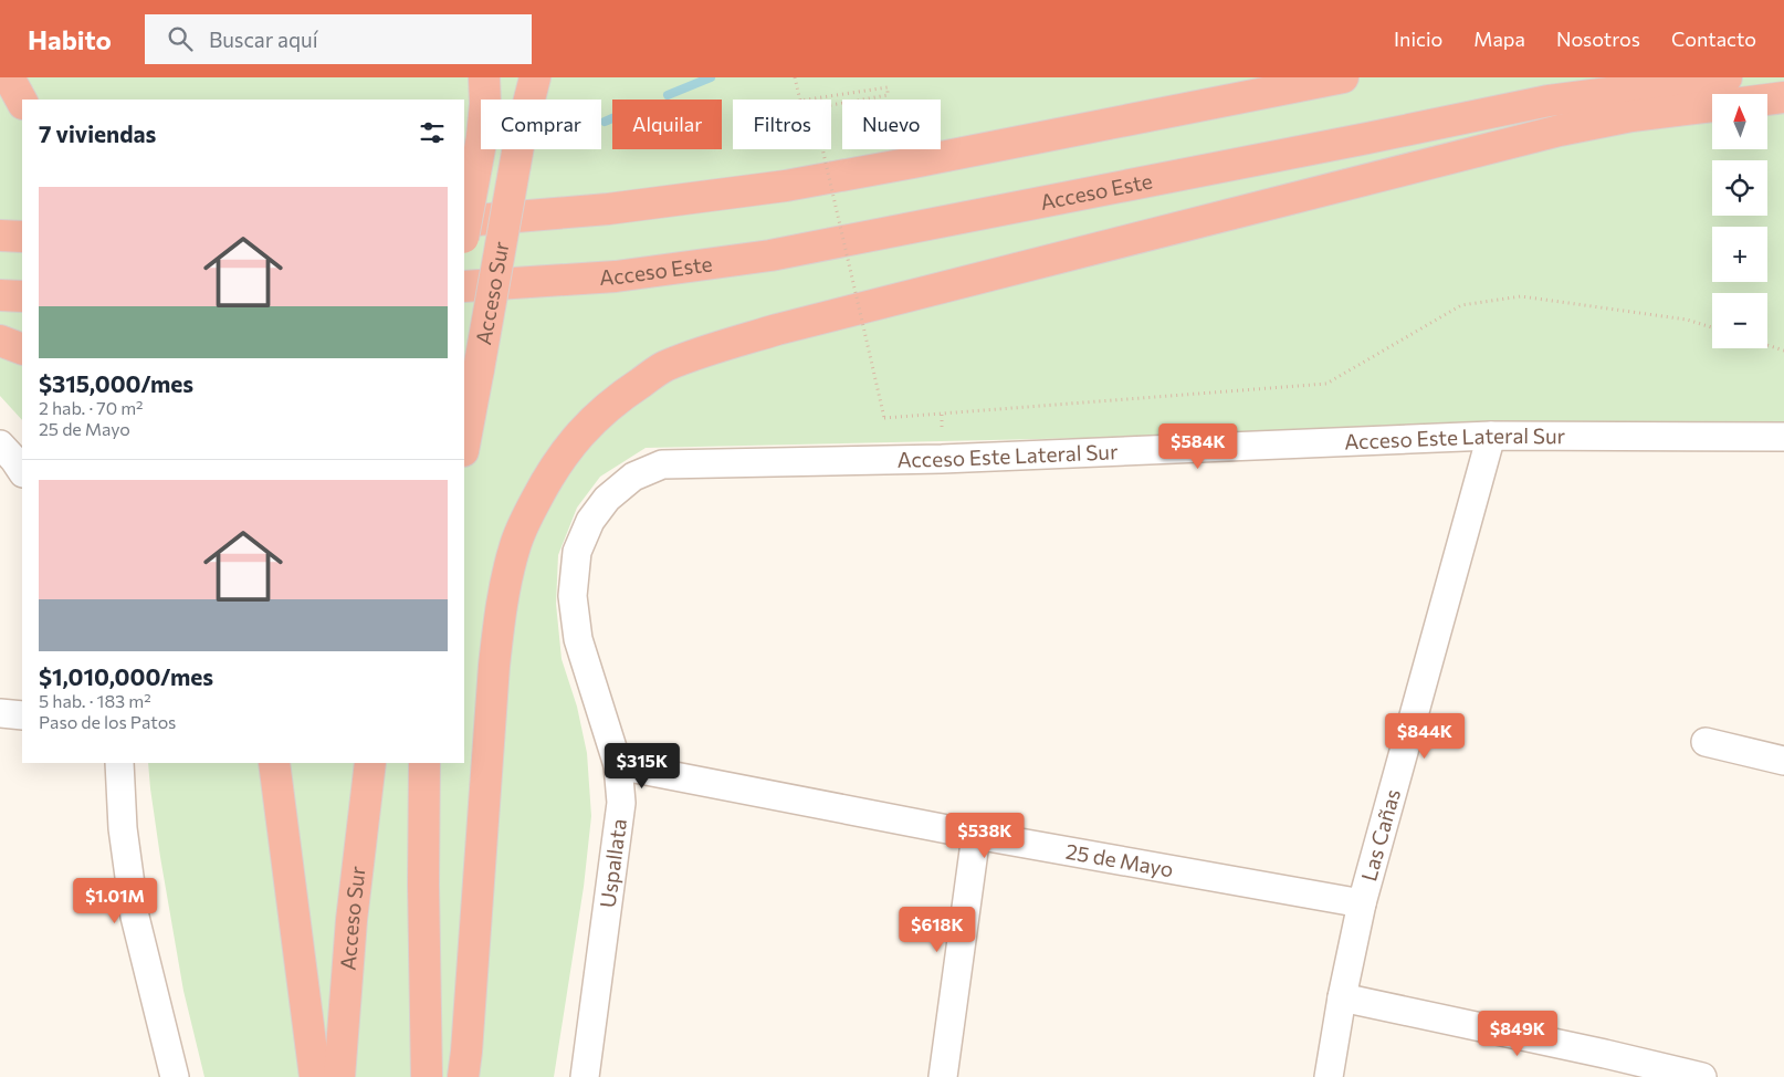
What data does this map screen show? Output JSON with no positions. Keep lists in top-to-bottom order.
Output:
{
  "streets": {
    "highway": ["Acceso Este", "Acceso Sur"],
    "street": [
      "Acceso Este Lateral Sur",
      "Las Cañas",
      "25 de Mayo",
      "Uspallata"
    ]
  },
  "crossings": [
    ["Acceso Este Lateral Sur", "Las Cañas"],
    ["Acceso Este Lateral Sur", "Uspallata"],
    ["Las Cañas", "25 de Mayo"],
    ["25 de Mayo", "Uspallata"]
  ],
  "north": "top",
  "page": {
    "header": "Habito",
    "search": "Buscar aquí",
    "nav": [
      "Inicio",
      "Mapa",
      "Nosotros",
      "Contacto"
    ],
    "map_buttons": ["+", "−"],
    "chip": [
      "Comprar",
      "Alquilar",
      "Filtros",
      "Nuevo"
    ],
    "heading": "7 viviendas",
    "list": [
      {
        "name": "$315,000/mes",
        "note": "2 hab. · 70 m² · 25 de Mayo"
      },
      {
        "name": "$1,010,000/mes",
        "note": "5 hab. · 183 m² · Paso de los Patos"
      }
    ],
    "price": [
      "$584K",
      "$844K",
      "$315K",
      "$538K",
      "$1.01M",
      "$618K",
      "$849K"
    ]
  }
}
